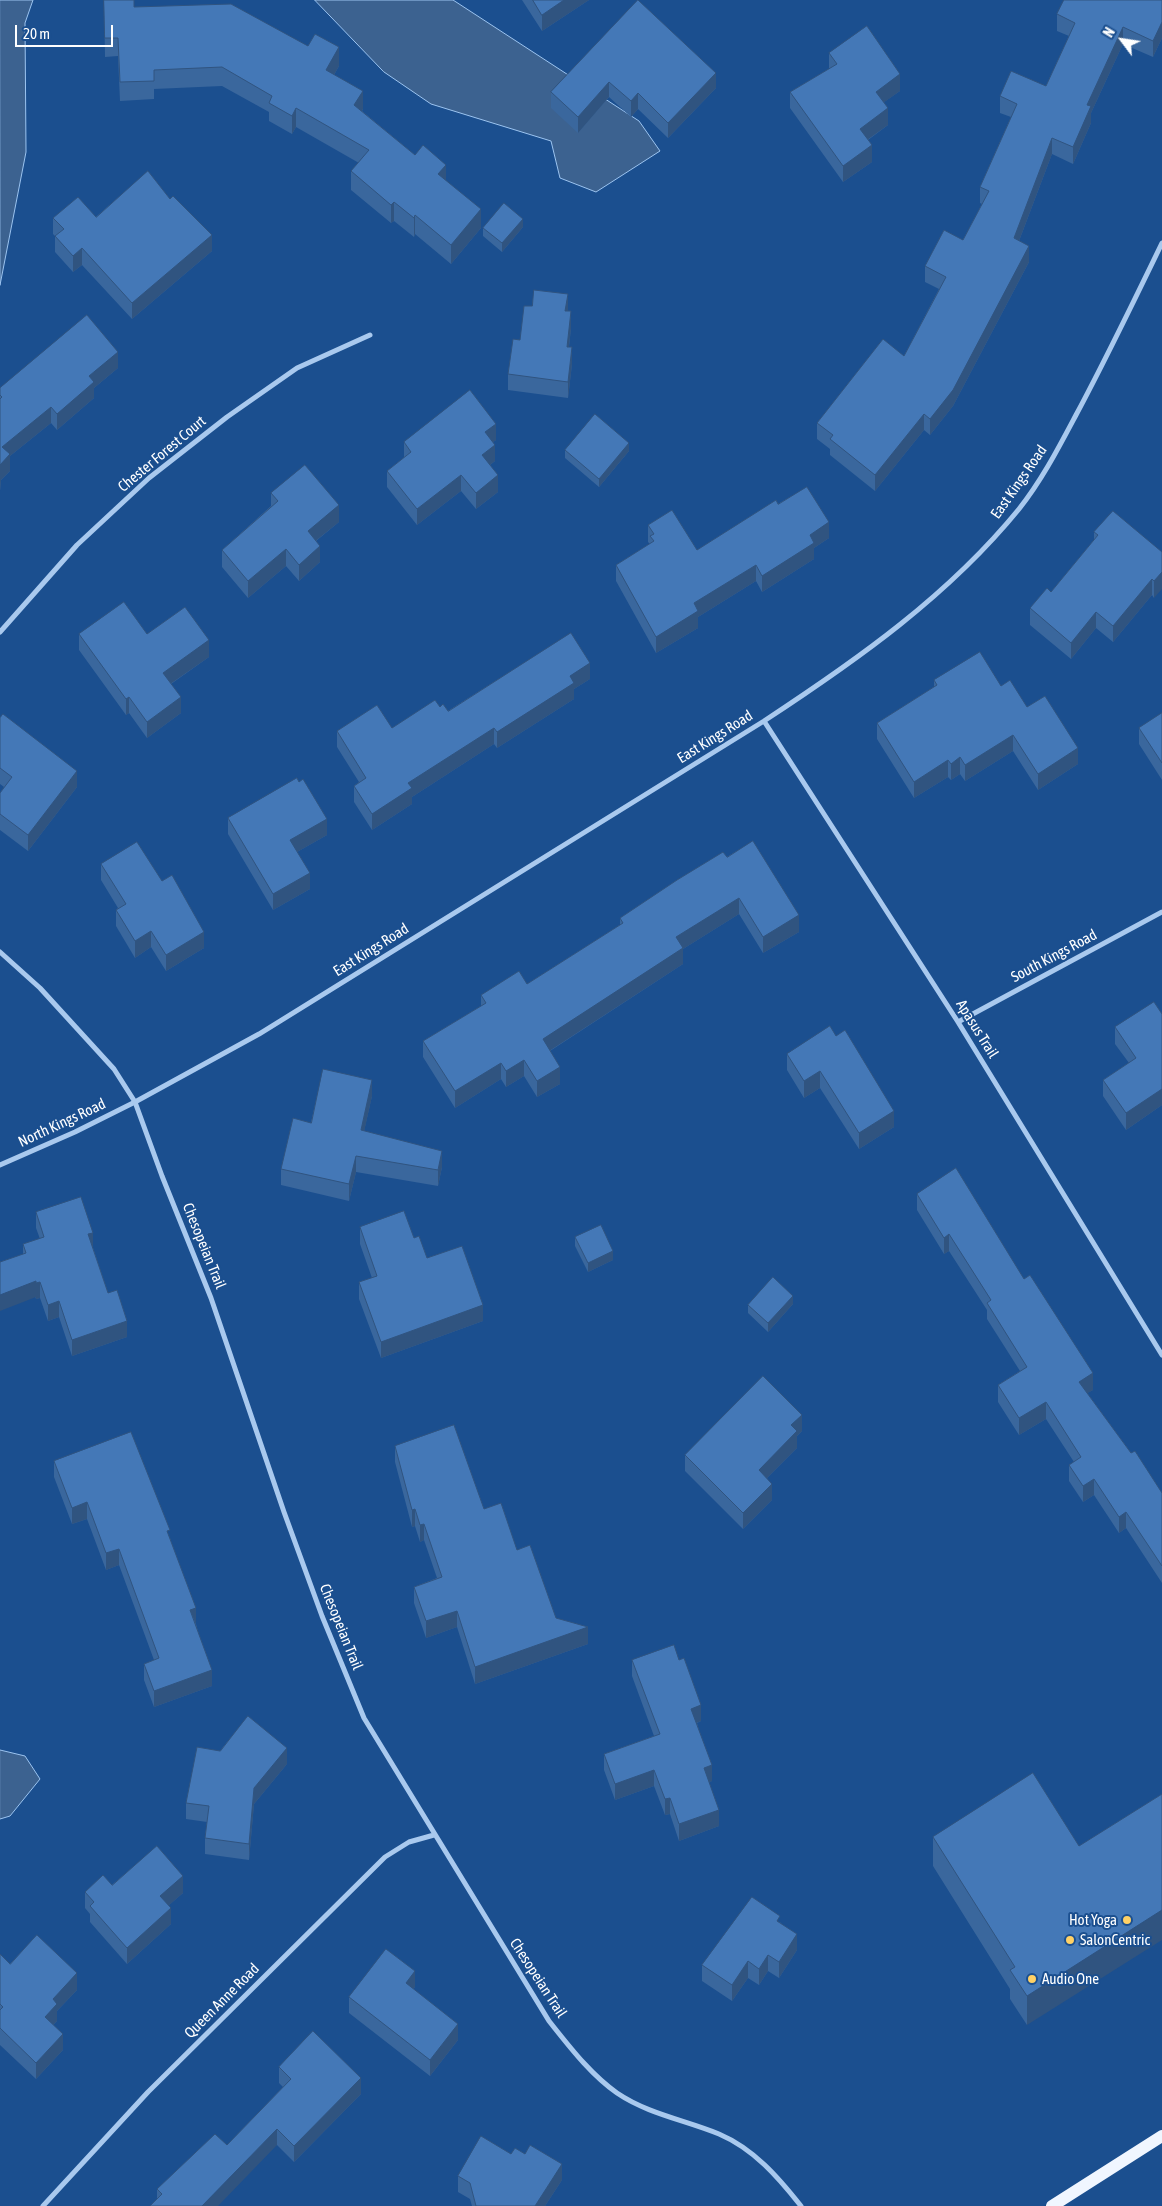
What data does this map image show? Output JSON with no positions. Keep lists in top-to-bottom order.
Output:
{
  "streets": {
    "street": [
      "Chester Forest Court",
      "East Kings Road",
      "South Kings Road",
      "Apasus Trail",
      "North Kings Road",
      "Chesopeian Trail",
      "Queen Anne Road"
    ]
  },
  "crossings": [
    ["East Kings Road", "Apasus Trail"],
    ["East Kings Road", "North Kings Road"],
    ["East Kings Road", "Chesopeian Trail"],
    ["South Kings Road", "Apasus Trail"],
    ["North Kings Road", "Chesopeian Trail"],
    ["Chesopeian Trail", "Queen Anne Road"]
  ],
  "places": ["Hot Yoga", "SalonCentric", "Audio One"],
  "scale_bar": "20 m",
  "north": "top left"
}
